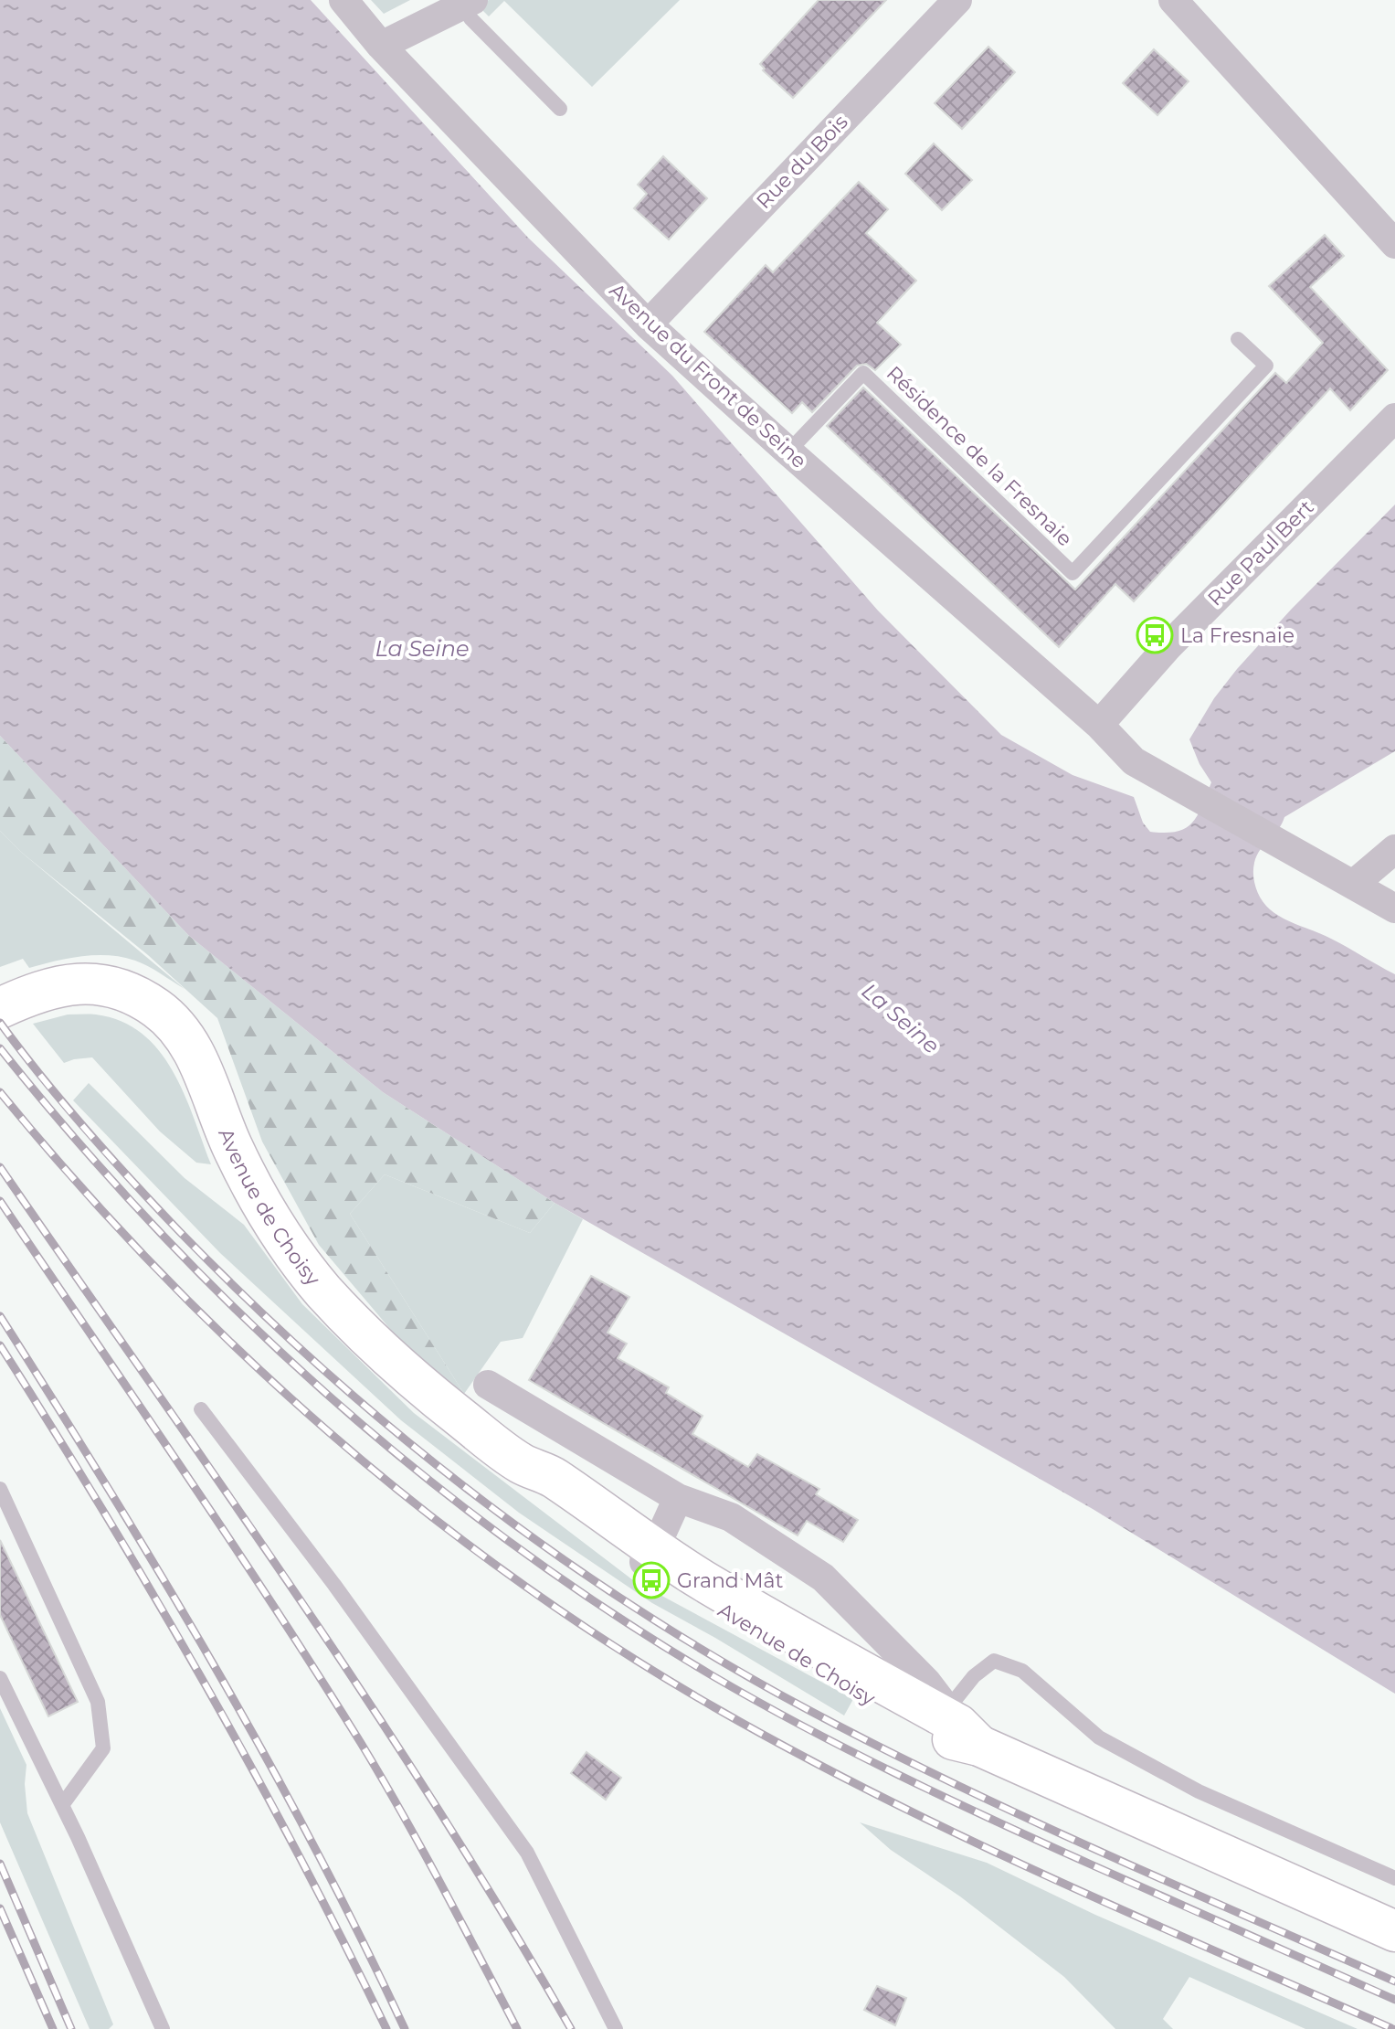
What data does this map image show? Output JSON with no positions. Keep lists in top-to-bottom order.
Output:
{
  "streets": {
    "main road": ["Avenue de Choisy"],
    "street": ["Rue du Bois", "Avenue du Front de Seine", "Rue Paul Bert"],
    "lane": ["Résidence de la Fresnaie"]
  },
  "crossings": [
    ["Rue du Bois", "Avenue du Front de Seine"],
    ["Avenue du Front de Seine", "Résidence de la Fresnaie"],
    ["Avenue du Front de Seine", "Rue Paul Bert"]
  ],
  "water": ["La Seine"],
  "places": {
    "bus stop": ["La Fresnaie", "Grand Mât"]
  }
}
